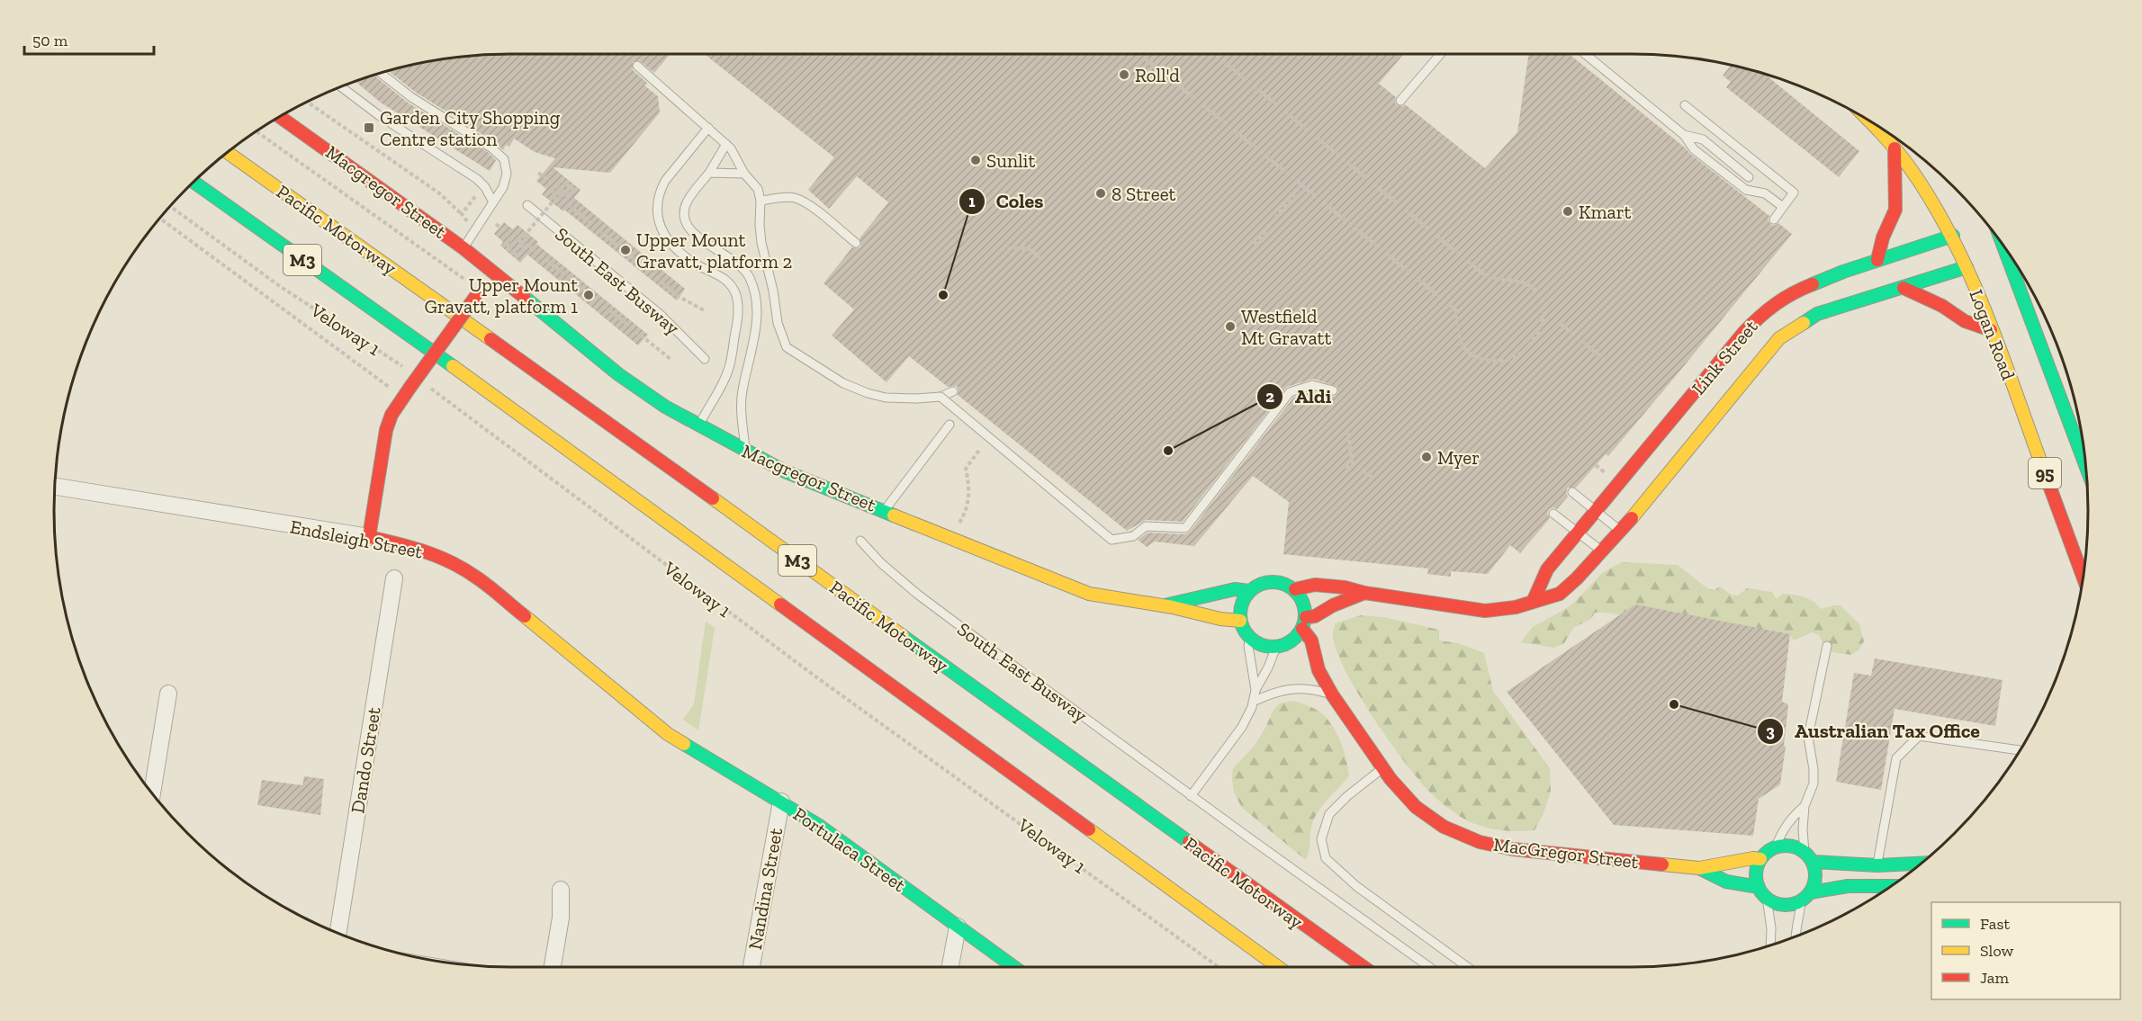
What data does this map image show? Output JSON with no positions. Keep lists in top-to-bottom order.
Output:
{
  "streets": {
    "main road": [
      "Macgregor Street",
      "Pacific Motorway",
      "M3",
      "Logan Road",
      "Link Street",
      "95",
      "Endsleigh Street",
      "Portulaca Street",
      "MacGregor Street"
    ],
    "street": ["Dando Street", "Nandina Street"],
    "lane": ["South East Busway"],
    "path": ["Veloway 1"]
  },
  "crossings": [
    ["Macgregor Street", "Link Street"],
    ["Macgregor Street", "MacGregor Street"],
    ["Logan Road", "Link Street"],
    ["Link Street", "MacGregor Street"],
    ["Endsleigh Street", "Portulaca Street"],
    ["Portulaca Street", "Nandina Street"]
  ],
  "places": {
    "other": [
      "Roll'd",
      "Sunlit",
      "8 Street",
      "Kmart",
      "Upper Mount Gravatt, platform 2",
      "Upper Mount Gravatt, platform 1",
      "Coles",
      "Westfield Mt Gravatt",
      "Aldi",
      "Myer",
      "Australian Tax Office"
    ],
    "transit": ["Garden City Shopping Centre station"]
  },
  "legend": ["Fast", "Slow", "Jam"],
  "scale_bar": "50 m"
}
